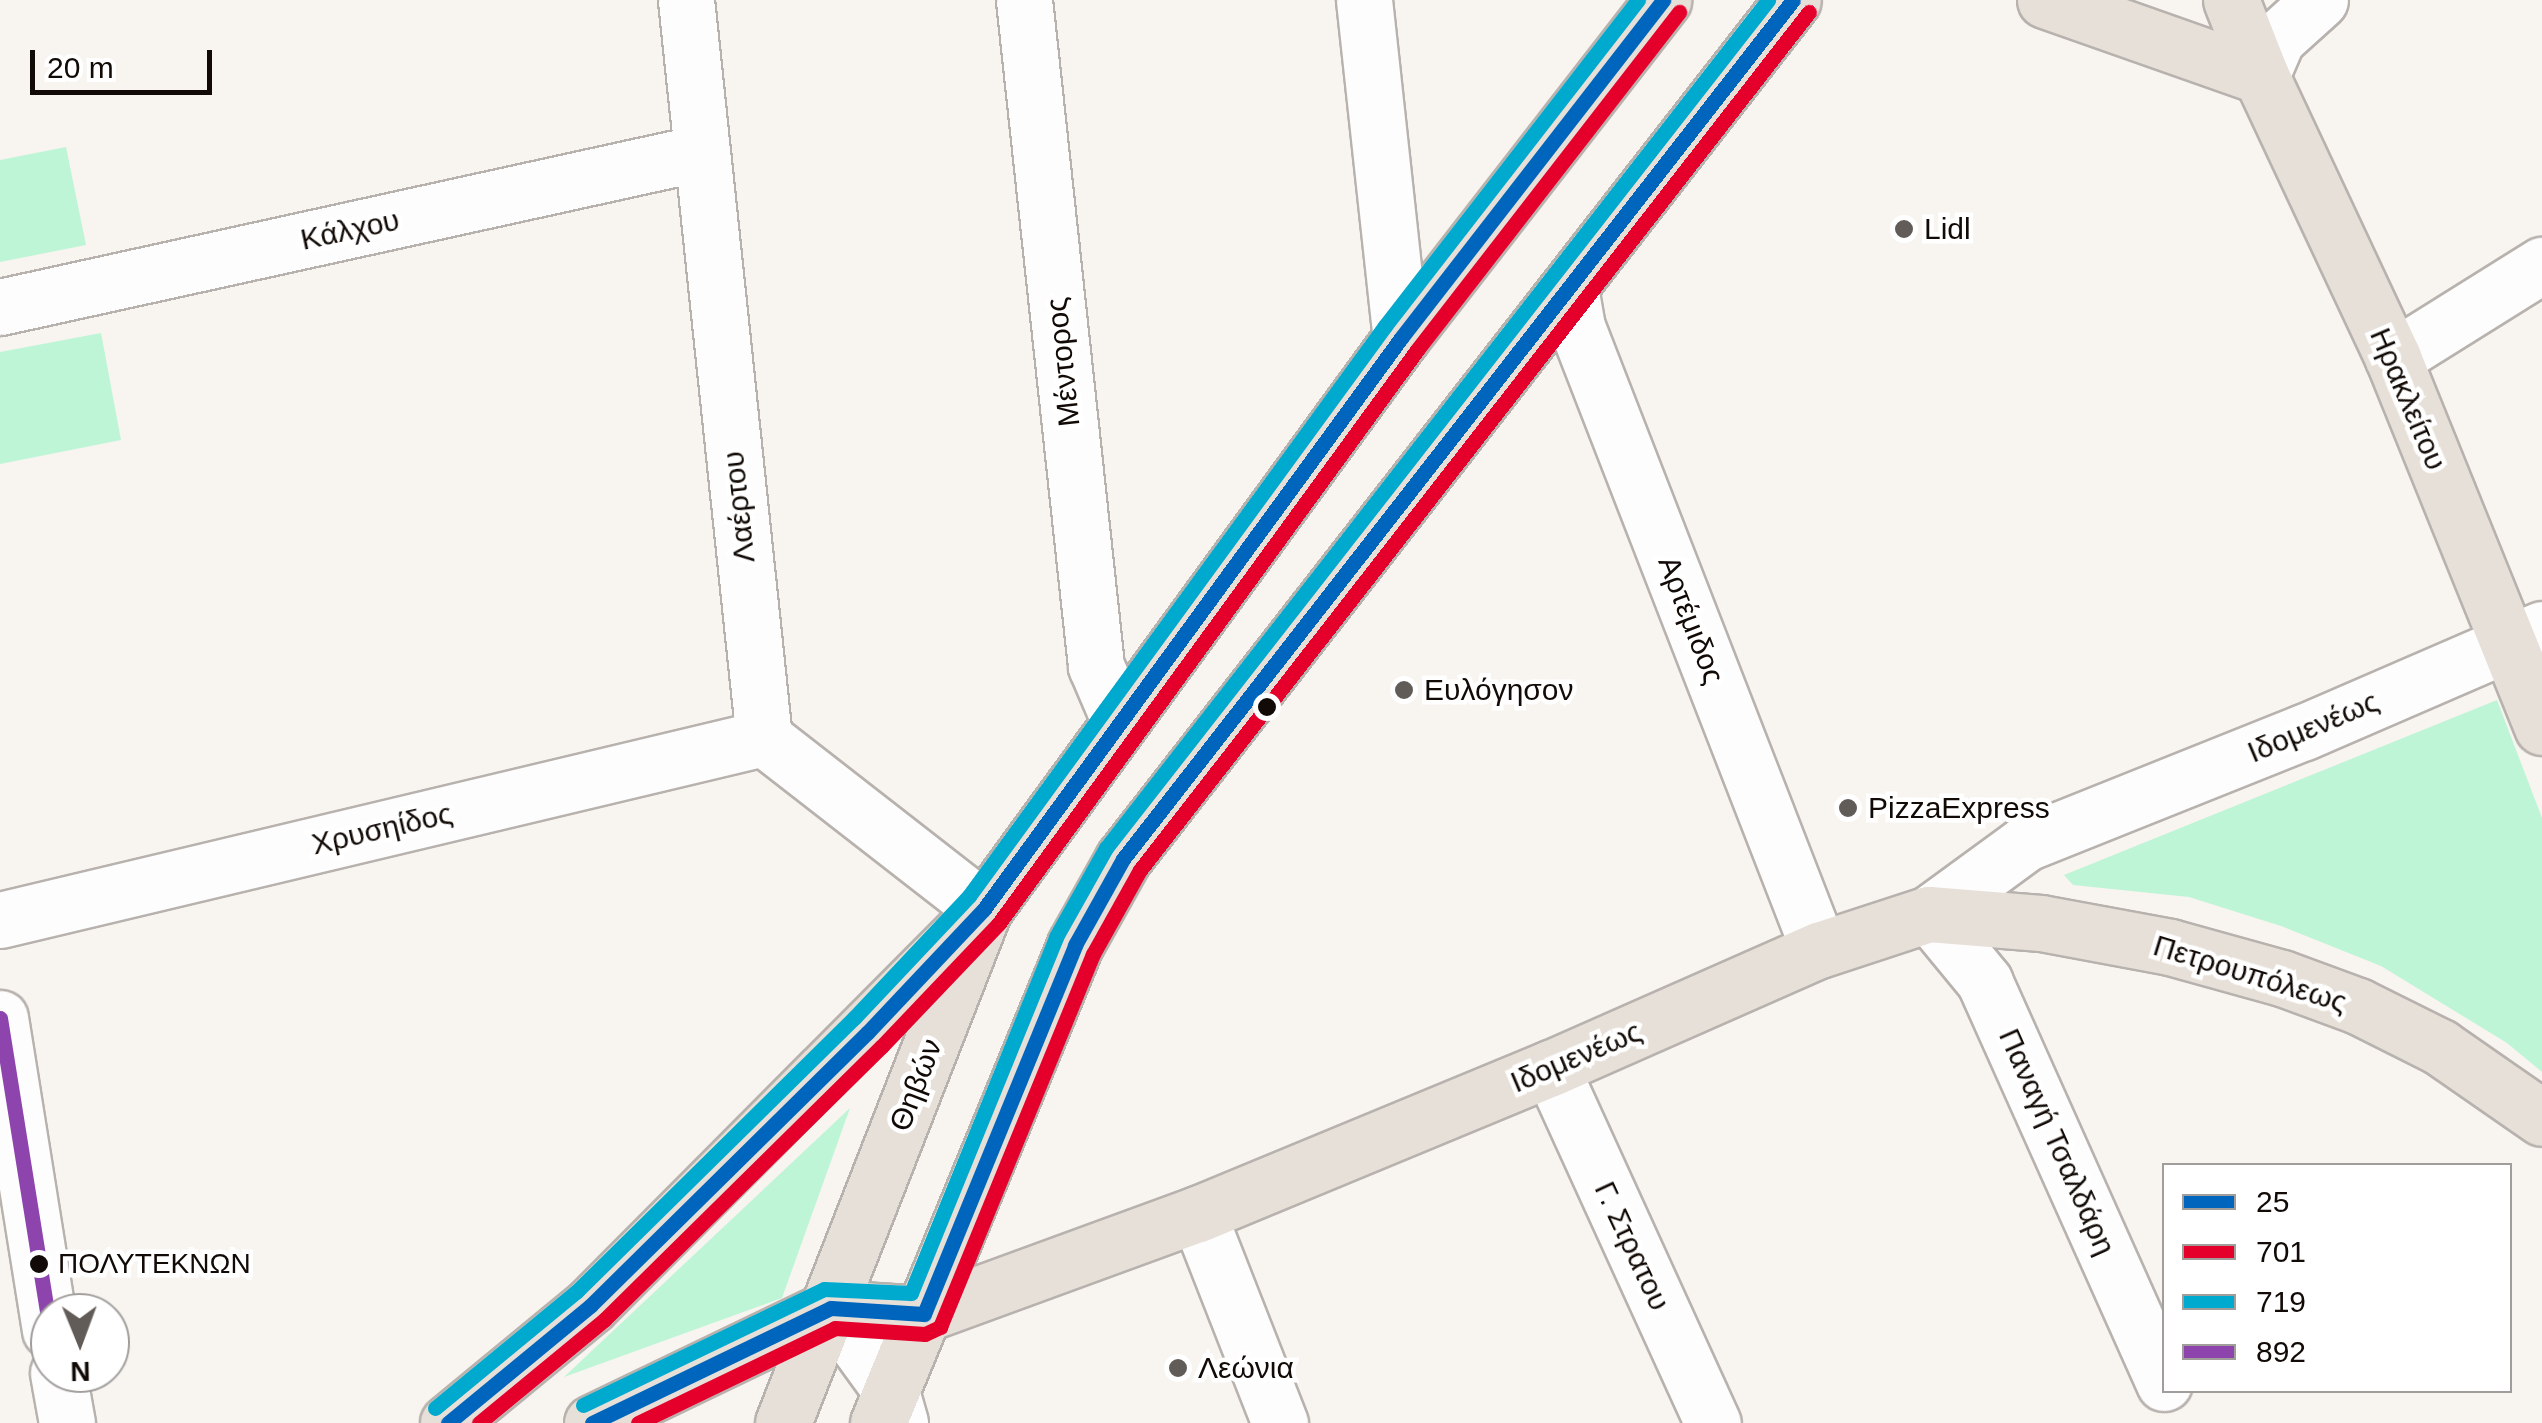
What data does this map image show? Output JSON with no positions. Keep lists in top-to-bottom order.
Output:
{
  "streets": {
    "main road": [
      "Ηρακλείτου",
      "Ιδομενέως",
      "Πετρουπόλεως",
      "Θηβών"
    ],
    "street": [
      "Κάλχου",
      "Μέντορος",
      "Λαέρτου",
      "Αρτέμιδος",
      "Χρυσηίδος",
      "Παναγή Τσαλδάρη",
      "Γ. Στρατου"
    ]
  },
  "crossings": [
    ["Κάλχου", "Λαέρτου"],
    ["Μέντορος", "Θηβών"],
    ["Ηρακλείτου", "Ιδομενέως"],
    ["Λαέρτου", "Χρυσηίδος"],
    ["Αρτέμιδος", "Ιδομενέως"],
    ["Ιδομενέως", "Πετρουπόλεως"],
    ["Ιδομενέως", "Θηβών"],
    ["Ιδομενέως", "Παναγή Τσαλδάρη"],
    ["Ιδομενέως", "Γ. Στρατου"],
    ["Πετρουπόλεως", "Παναγή Τσαλδάρη"]
  ],
  "places": [
    "Lidl",
    "Ευλόγησον",
    "PizzaExpress",
    "ΠΟΛΥΤΕΚΝΩΝ",
    "Λεώνια"
  ],
  "lines": [
    "transit line 25",
    "transit line 719",
    "transit line 701",
    "transit line 892"
  ],
  "legend": [
    "25",
    "701",
    "719",
    "892"
  ],
  "scale_bar": "20 m",
  "north": "bottom"
}
